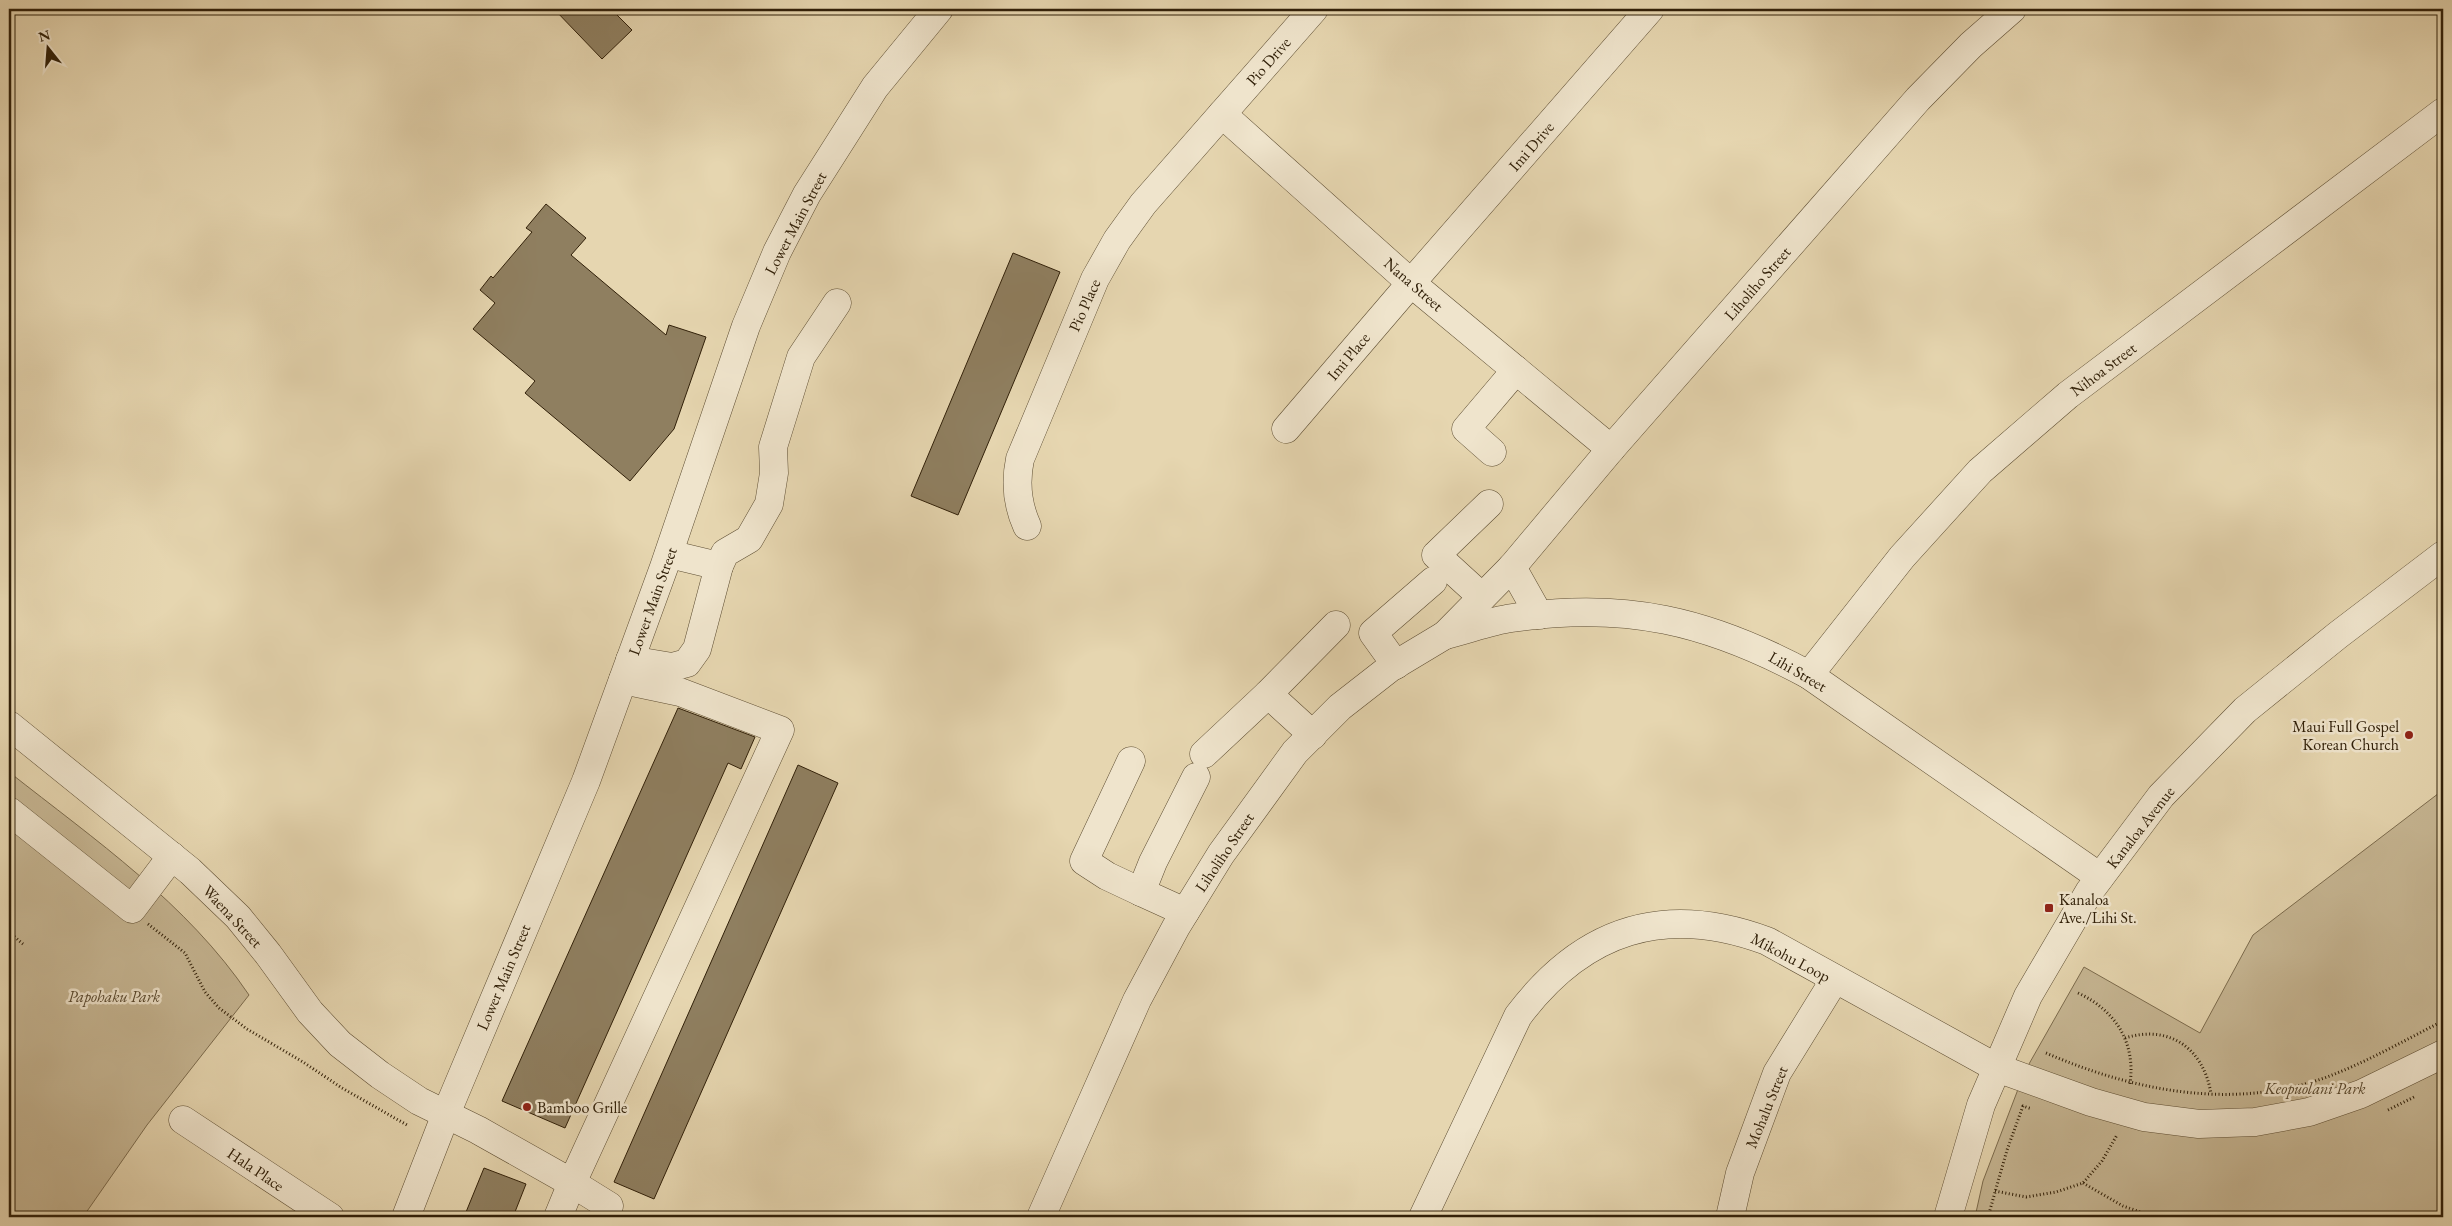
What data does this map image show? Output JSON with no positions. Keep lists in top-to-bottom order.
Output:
{
  "streets": {
    "street": [
      "Pio Drive",
      "Imi Drive",
      "Lower Main Street",
      "Liholiho Street",
      "Nana Street",
      "Pio Place",
      "Imi Place",
      "Nihoa Street",
      "Lihi Street",
      "Kanaloa Avenue",
      "Waena Street",
      "Mikohu Loop",
      "Mohalu Street",
      "Hala Place"
    ]
  },
  "crossings": [
    ["Pio Drive", "Nana Street"],
    ["Pio Drive", "Pio Place"],
    ["Imi Drive", "Nana Street"],
    ["Imi Drive", "Imi Place"],
    ["Lower Main Street", "Waena Street"],
    ["Liholiho Street", "Nana Street"],
    ["Liholiho Street", "Lihi Street"],
    ["Nana Street", "Pio Place"],
    ["Nana Street", "Imi Place"],
    ["Nihoa Street", "Lihi Street"],
    ["Lihi Street", "Kanaloa Avenue"],
    ["Kanaloa Avenue", "Mikohu Loop"],
    ["Mikohu Loop", "Mohalu Street"]
  ],
  "parks": ["Papohaku Park", "Keopuolani Park"],
  "places": {
    "other": ["Maui Full Gospel Korean Church", "Bamboo Grille"],
    "transit": ["Kanaloa Ave./Lihi St."]
  },
  "north": "top"
}
